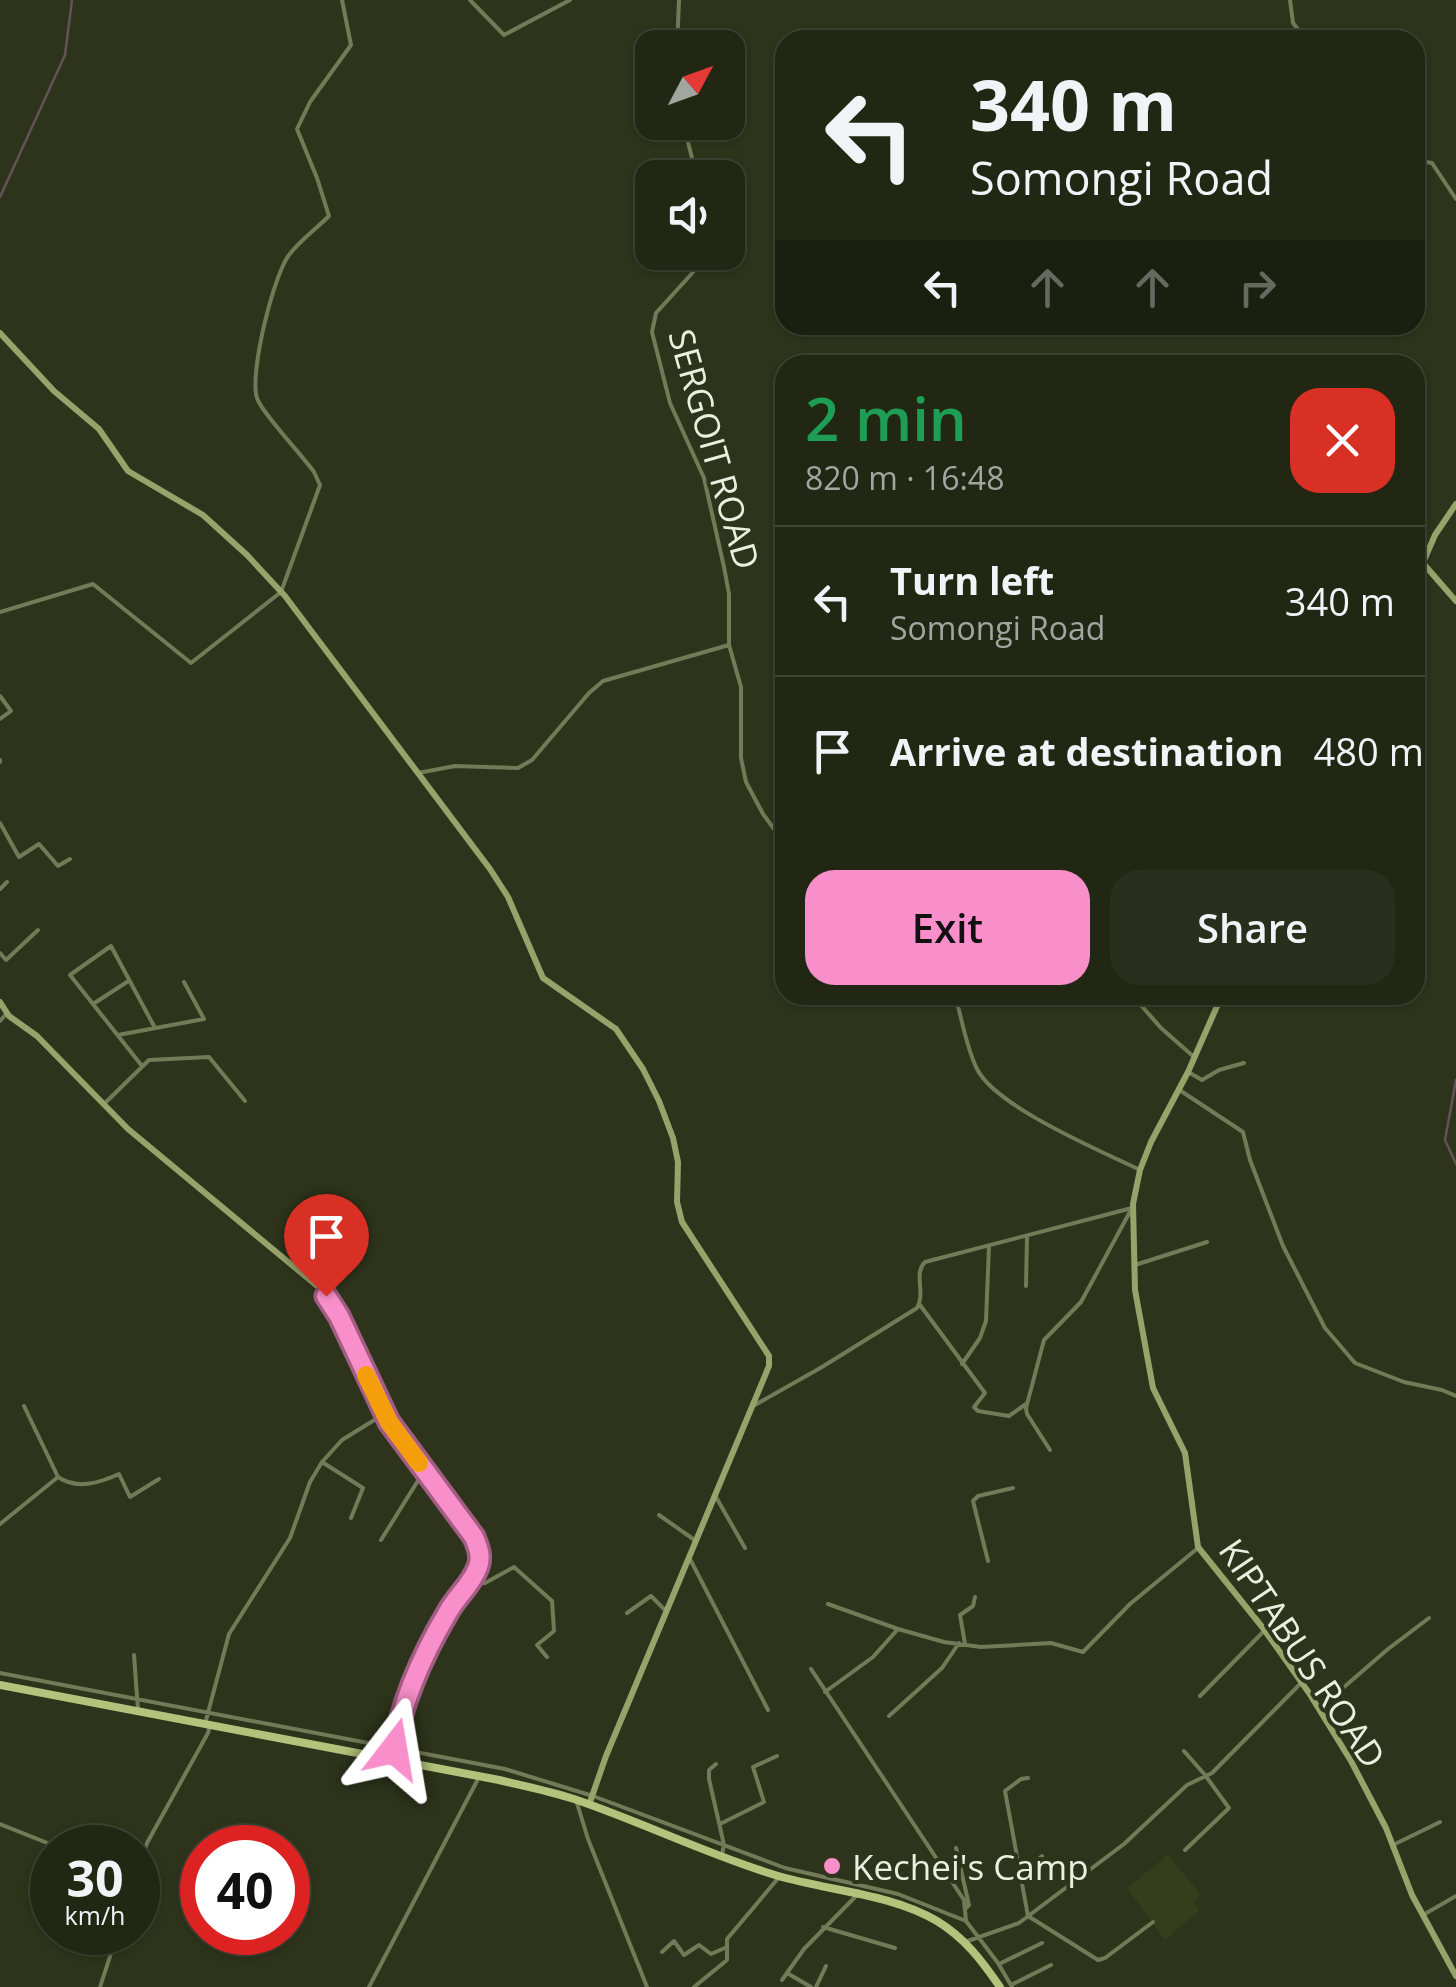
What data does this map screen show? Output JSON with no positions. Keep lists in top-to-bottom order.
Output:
{
  "streets": {
    "street": ["SERGOIT ROAD", "KIPTABUS ROAD"]
  },
  "places": ["Kechei's Camp"],
  "north": "top right",
  "page": {
    "turn": ["340 m", "Somongi Road"],
    "heading": ["2 min", "820 m · 16:48"],
    "list": [
      {
        "name": "Turn left",
        "note": "Somongi Road",
        "value": "340 m"
      },
      {
        "name": "Arrive at destination",
        "value": "480 m"
      }
    ],
    "buttons": ["Exit", "Share"],
    "speed": "30 km/h",
    "limit": "40"
  }
}
